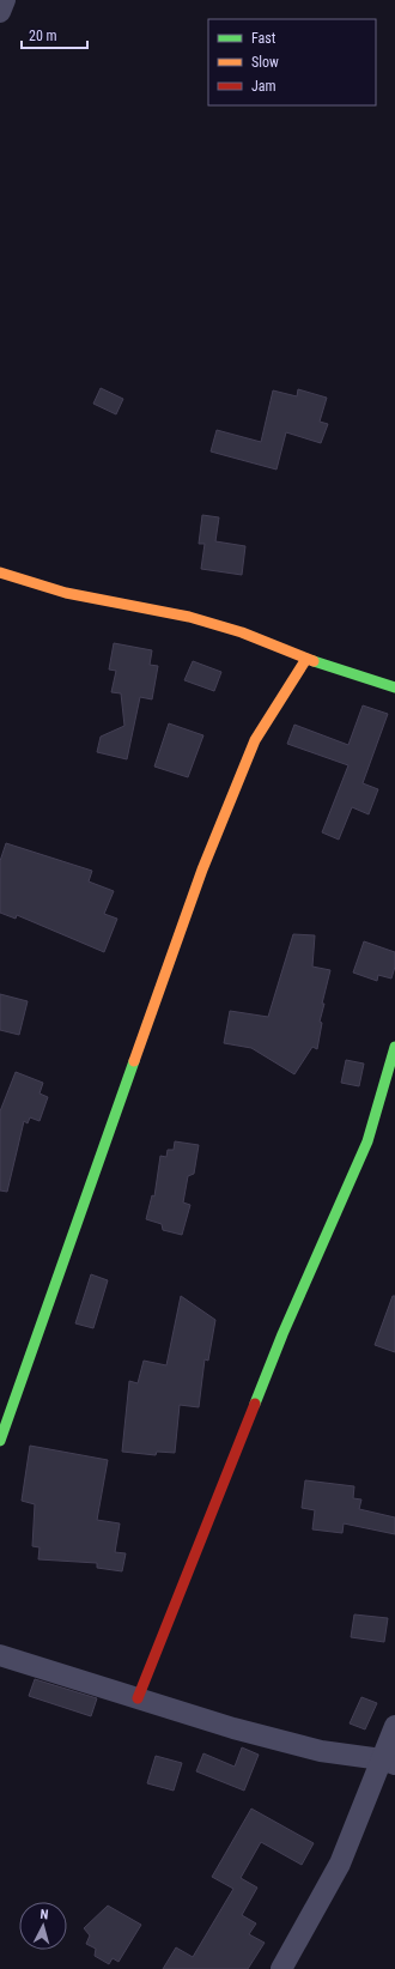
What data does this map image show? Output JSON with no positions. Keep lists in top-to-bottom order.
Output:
{
  "legend": ["Fast", "Slow", "Jam"],
  "scale_bar": "20 m",
  "north": "top"
}
